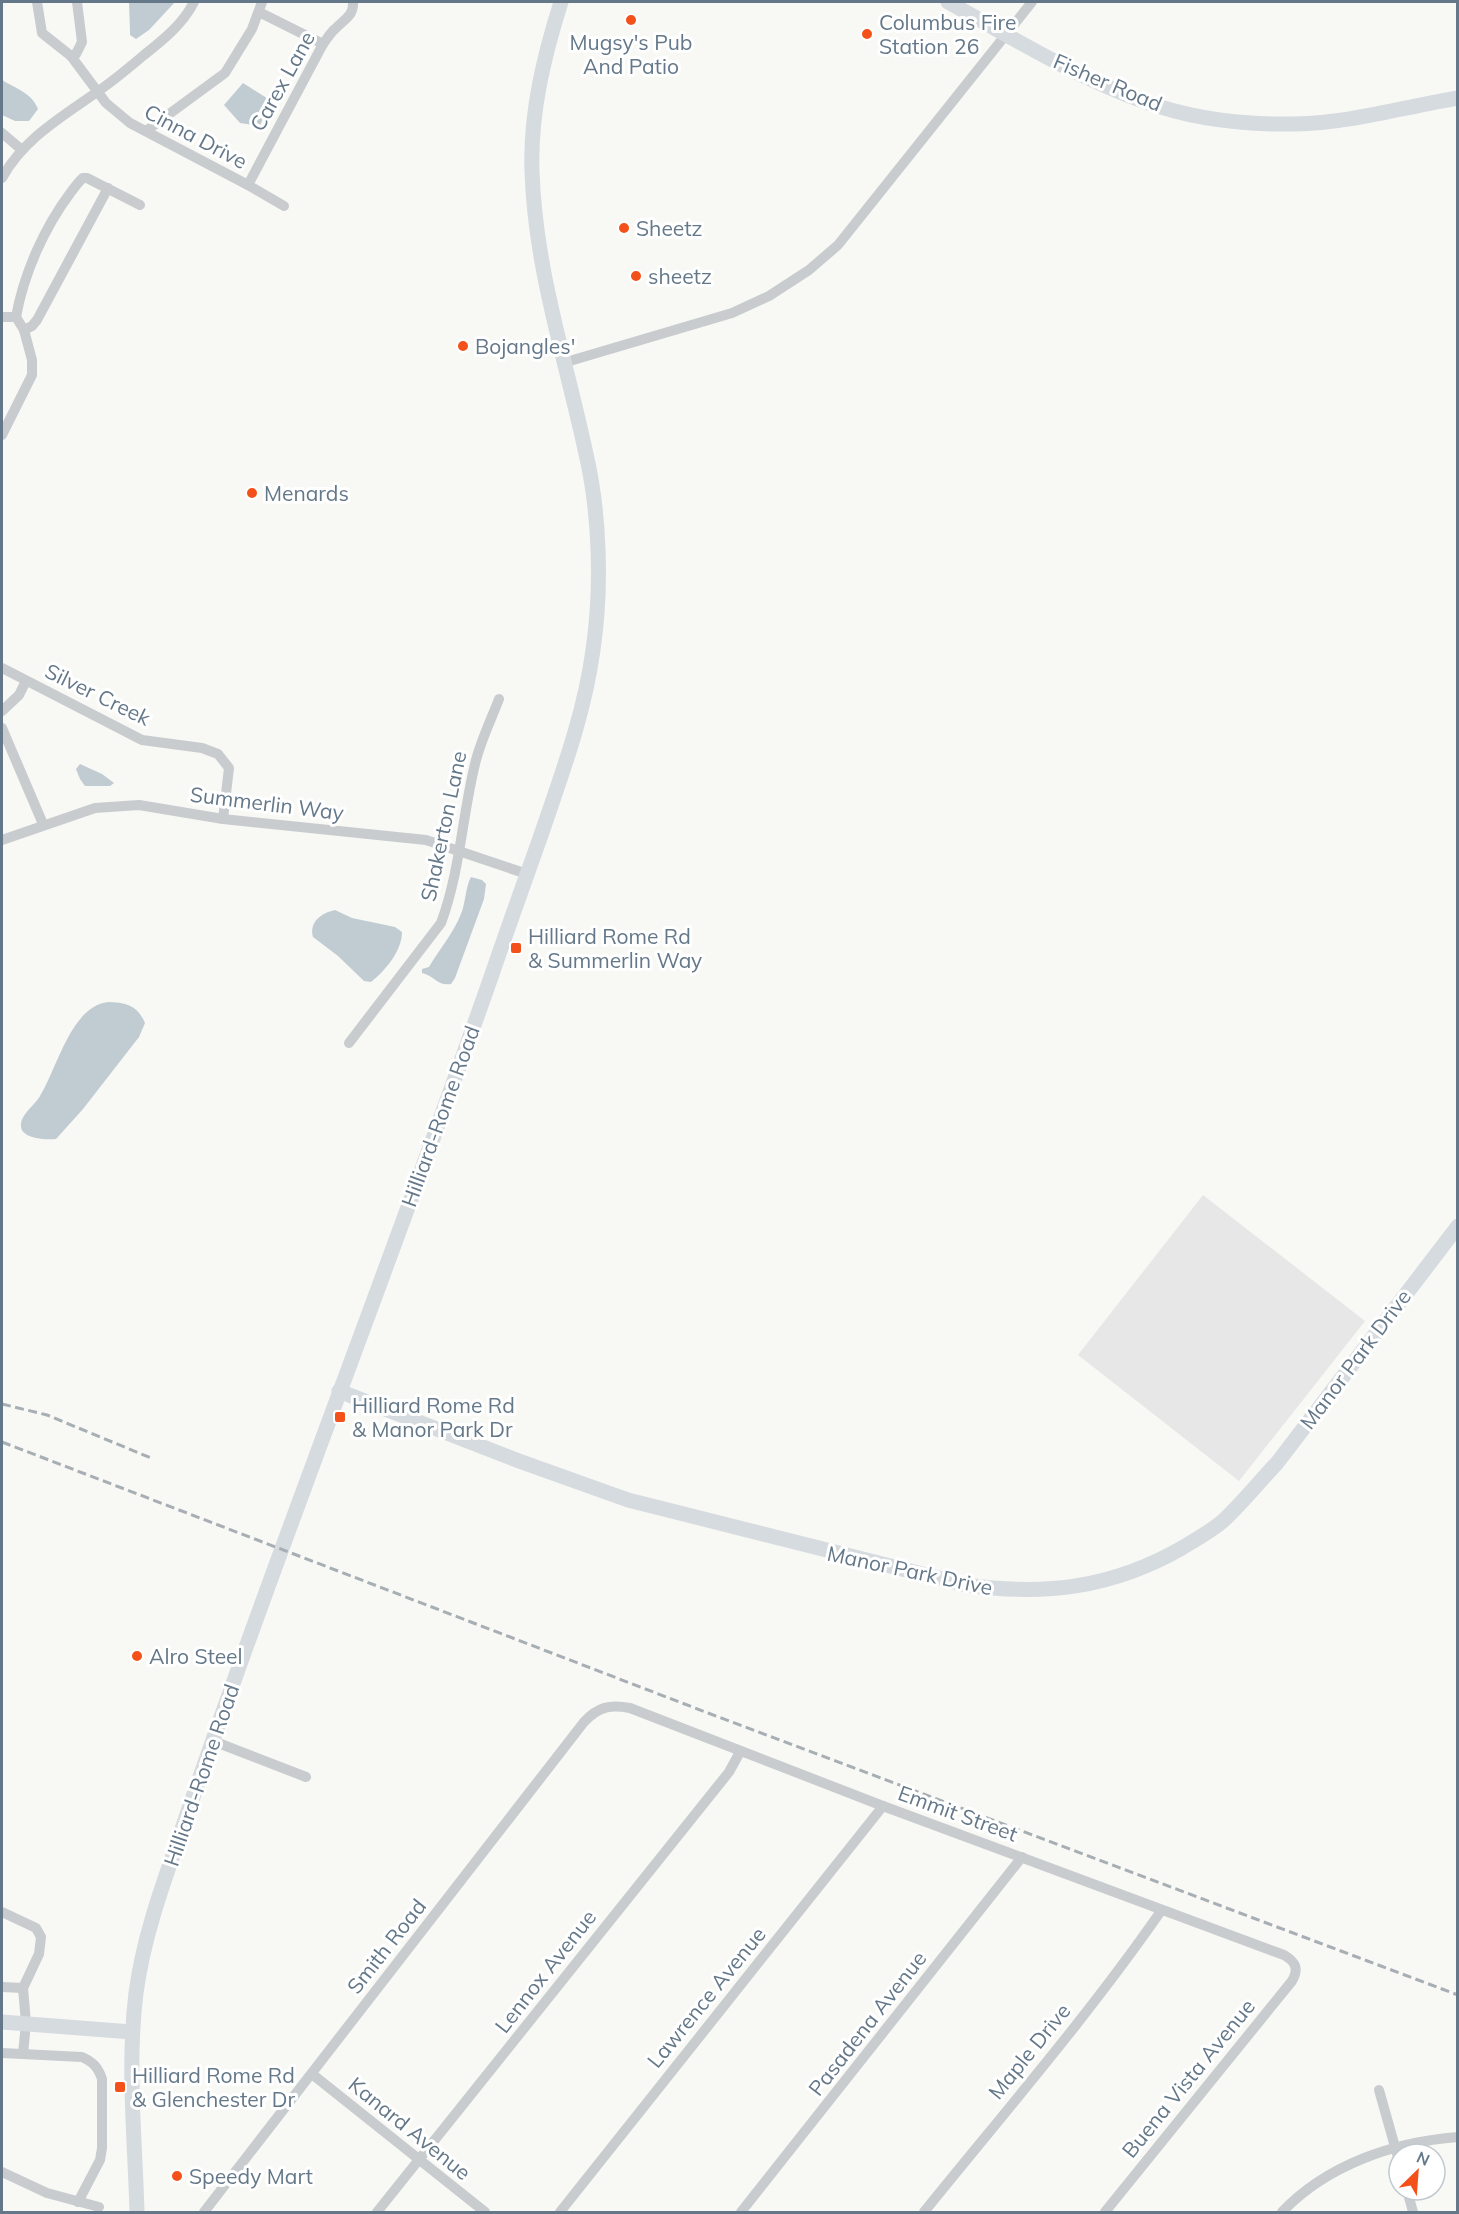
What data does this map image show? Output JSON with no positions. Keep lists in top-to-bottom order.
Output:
{
  "streets": {
    "main road": ["Fisher Road", "Hilliard-Rome Road", "Manor Park Drive"],
    "street": [
      "Carex Lane",
      "Cinna Drive",
      "Silver Creek",
      "Summerlin Way",
      "Shakerton Lane",
      "Emmit Street",
      "Smith Road",
      "Lennox Avenue",
      "Lawrence Avenue",
      "Pasadena Avenue",
      "Maple Drive",
      "Buena Vista Avenue",
      "Kanard Avenue"
    ]
  },
  "crossings": [
    ["Carex Lane", "Cinna Drive"],
    ["Silver Creek", "Summerlin Way"],
    ["Summerlin Way", "Shakerton Lane"],
    ["Summerlin Way", "Hilliard-Rome Road"],
    ["Hilliard-Rome Road", "Manor Park Drive"],
    ["Emmit Street", "Smith Road"],
    ["Emmit Street", "Lennox Avenue"],
    ["Emmit Street", "Lawrence Avenue"],
    ["Emmit Street", "Pasadena Avenue"],
    ["Emmit Street", "Maple Drive"],
    ["Emmit Street", "Buena Vista Avenue"],
    ["Smith Road", "Kanard Avenue"],
    ["Lennox Avenue", "Kanard Avenue"]
  ],
  "places": {
    "other": [
      "Mugsy's Pub And Patio",
      "Columbus Fire Station 26",
      "Sheetz",
      "sheetz",
      "Bojangles'",
      "Menards",
      "Alro Steel",
      "Speedy Mart"
    ],
    "transit": ["Hilliard Rome Rd & Summerlin Way", "Hilliard Rome Rd & Manor Park Dr", "Hilliard Rome Rd & Glenchester Dr"]
  },
  "north": "top right"
}
